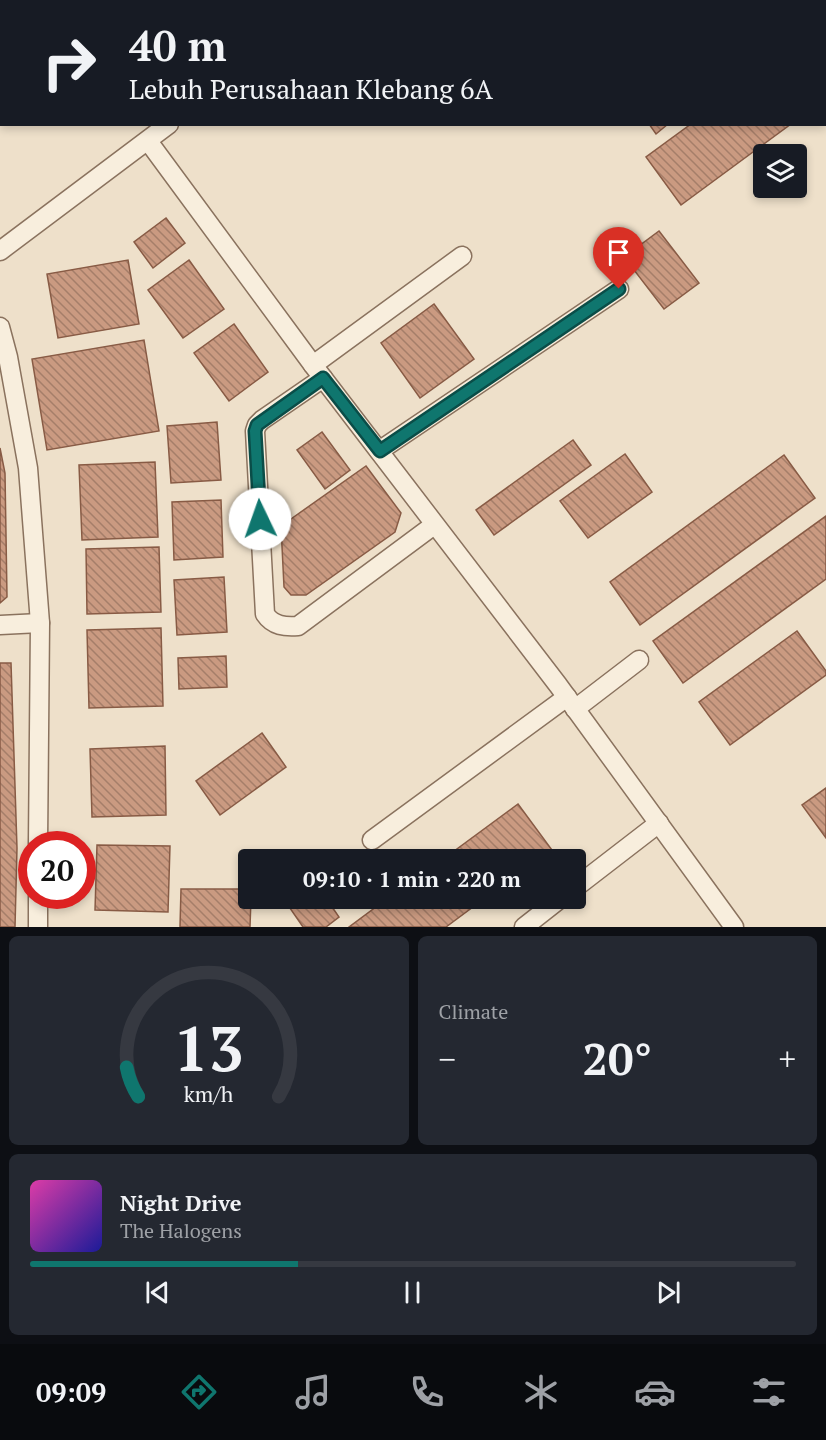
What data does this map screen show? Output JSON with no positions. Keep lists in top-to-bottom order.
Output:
{
  "page": {
    "turn": ["40 m", "Lebuh Perusahaan Klebang 6A"],
    "limit": "20",
    "trip": "09:10 · 1 min · 220 m",
    "tile": "Climate",
    "heat": ["−", "20°", "+"],
    "song": ["Night Drive", "The Halogens"],
    "tabs": "09:09",
    "gauge": ["13", "km/h"]
  }
}
